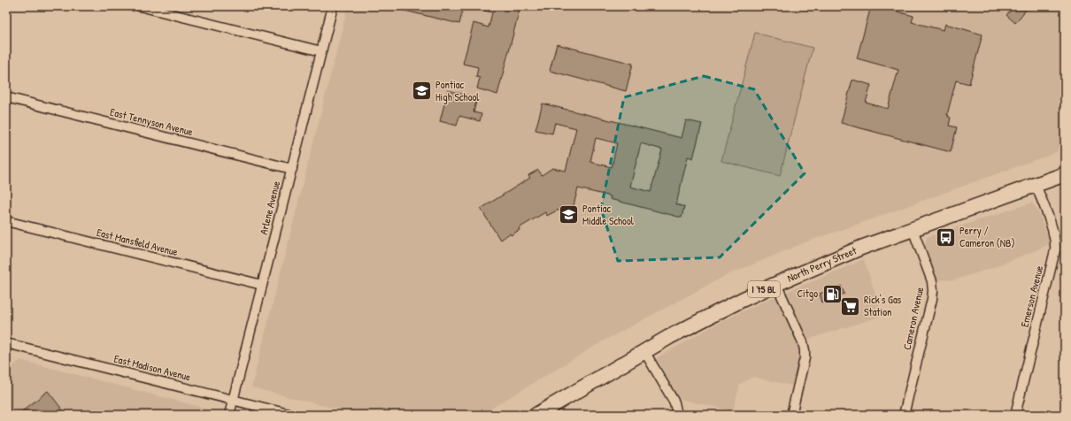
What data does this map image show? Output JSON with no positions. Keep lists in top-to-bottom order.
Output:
{
  "streets": {
    "main road": ["North Perry Street", "I 75 BL"],
    "street": [
      "East Tennyson Avenue",
      "Arlene Avenue",
      "East Mansfield Avenue",
      "Emerson Avenue",
      "Cameron Avenue",
      "East Madison Avenue"
    ]
  },
  "crossings": [
    ["East Tennyson Avenue", "Arlene Avenue"],
    ["Arlene Avenue", "East Mansfield Avenue"],
    ["Arlene Avenue", "East Madison Avenue"],
    ["North Perry Street", "Emerson Avenue"],
    ["North Perry Street", "Cameron Avenue"]
  ],
  "places": {
    "school or university": ["Pontiac High School", "Pontiac Middle School"],
    "bus stop": ["Perry / Cameron (NB)"],
    "fuel station": ["Citgo"],
    "supermarket": ["Rick's Gas Station"]
  }
}
